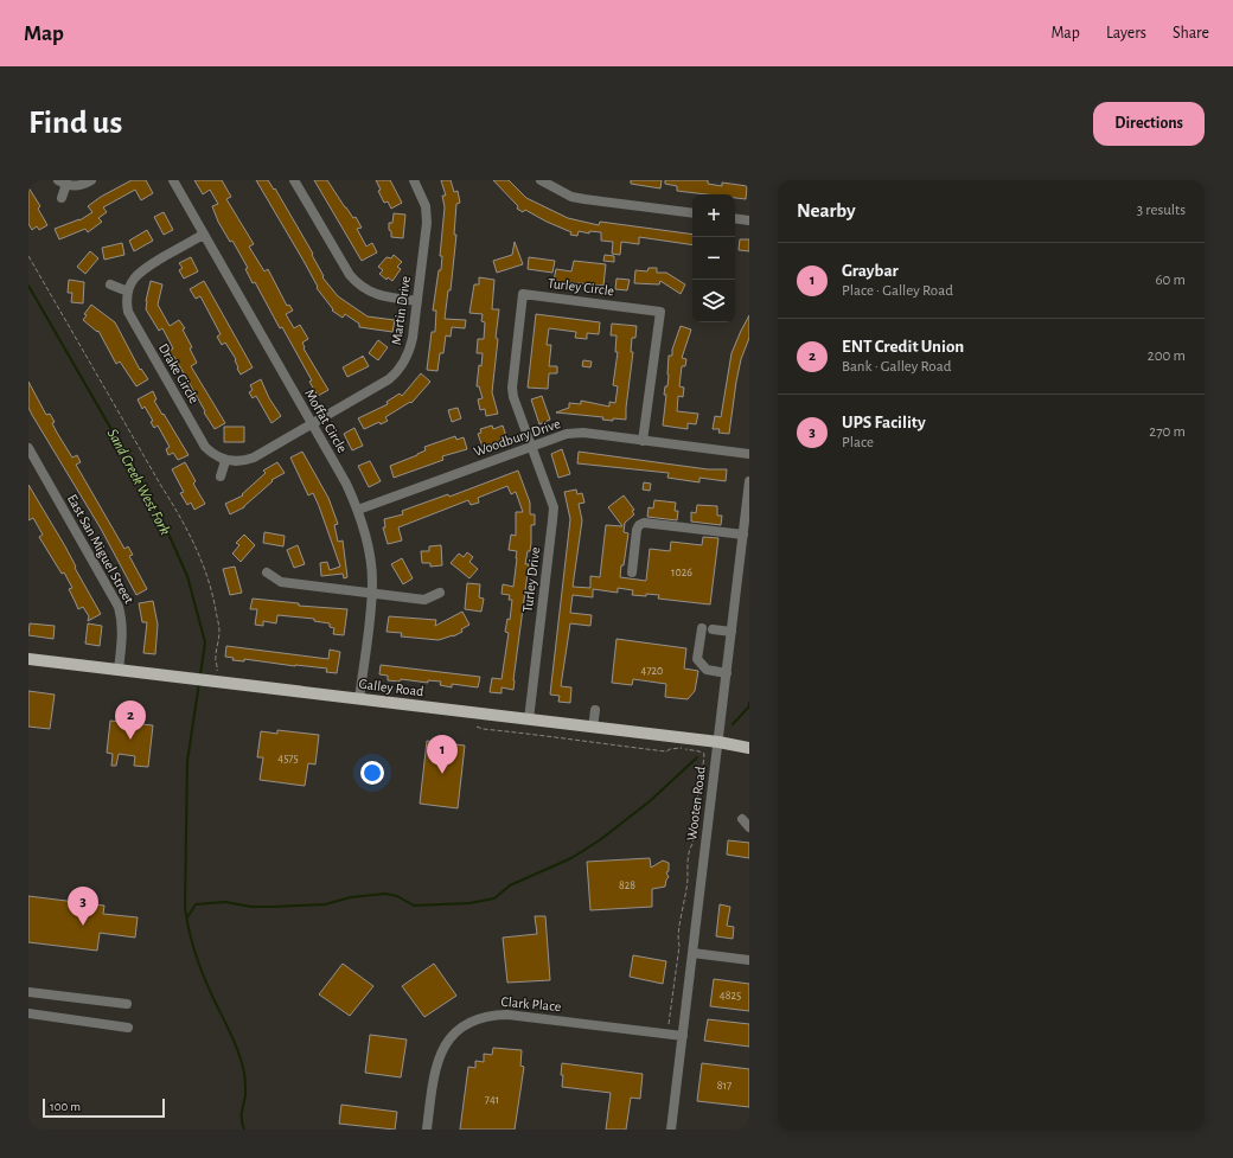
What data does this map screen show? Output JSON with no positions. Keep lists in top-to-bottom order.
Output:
{
  "streets": {
    "main road": ["Galley Road"],
    "street": [
      "Turley Circle",
      "Martin Drive",
      "Drake Circle",
      "Moffat Circle",
      "Woodbury Drive",
      "East San Miguel Street",
      "Turley Drive",
      "Wooten Road",
      "Clark Place"
    ]
  },
  "crossings": [
    ["Turley Circle", "Woodbury Drive"],
    ["Turley Circle", "Turley Drive"],
    ["Martin Drive", "Moffat Circle"],
    ["Moffat Circle", "Woodbury Drive"],
    ["Moffat Circle", "Galley Road"],
    ["Woodbury Drive", "Turley Drive"],
    ["East San Miguel Street", "Galley Road"],
    ["Turley Drive", "Galley Road"],
    ["Galley Road", "Wooten Road"],
    ["Wooten Road", "Clark Place"]
  ],
  "water": ["Sand Creek West Fork"],
  "house_numbers": [
    "1026",
    "4720",
    "4575",
    "828",
    "4825",
    "817",
    "741"
  ],
  "scale_bar": "100 m",
  "page": {
    "header": "Map",
    "nav": ["Map", "Layers", "Share"],
    "buttons": "Directions",
    "title": "Find us",
    "heading": ["Nearby", "3 results"],
    "map_buttons": ["+", "−"],
    "list": [
      {
        "mark": "1",
        "name": "Graybar",
        "note": "Place · Galley Road",
        "value": "60 m"
      },
      {
        "mark": "2",
        "name": "ENT Credit Union",
        "note": "Bank · Galley Road",
        "value": "200 m"
      },
      {
        "mark": "3",
        "name": "UPS Facility",
        "note": "Place",
        "value": "270 m"
      }
    ],
    "pins": ["2", "1", "3"],
    "scale": "100 m"
  }
}
